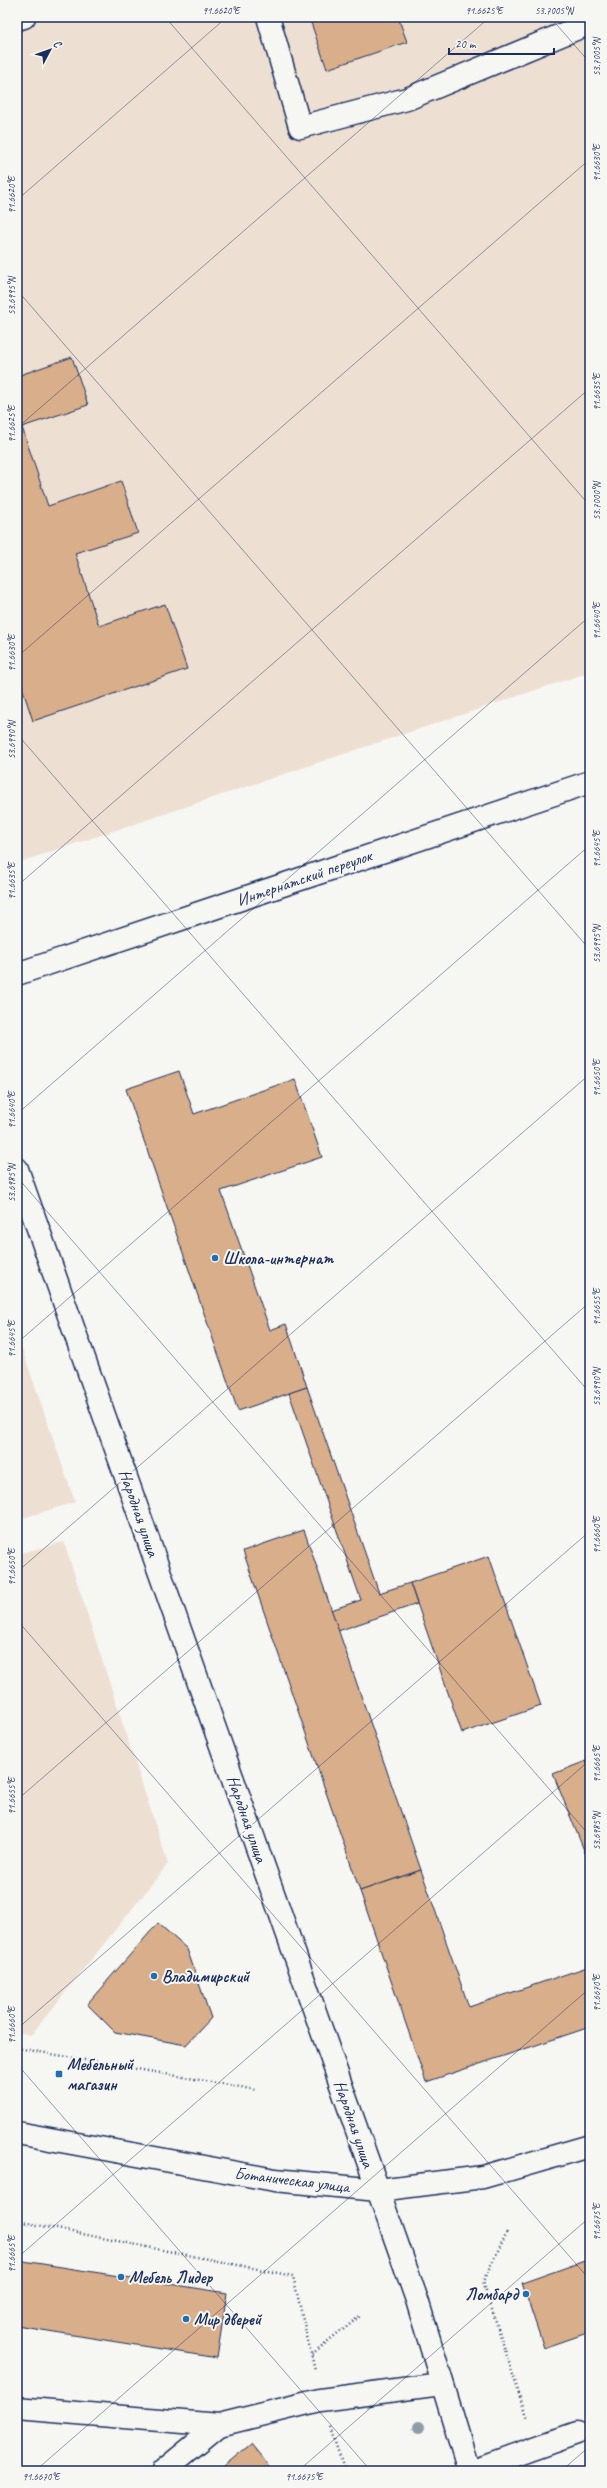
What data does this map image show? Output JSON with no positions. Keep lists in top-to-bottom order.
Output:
{
  "streets": {
    "street": ["Интернатский переулок", "Народная улица", "Ботаническая улица"]
  },
  "crossings": [
    ["Народная улица", "Ботаническая улица"]
  ],
  "places": {
    "other": [
      "Школа-интернат",
      "Владимирский",
      "Мебель Лидер",
      "Ломбард",
      "Мир дверей"
    ],
    "transit": ["Мебельный магазин"]
  },
  "scale_bar": "20 m",
  "north": "top right",
  "coordinates": [
    "91.6620°E",
    "91.6625°E",
    "53.7005°N",
    "91.6630°E",
    "53.6995°N",
    "91.6635°E",
    "53.7000°N",
    "91.6640°E",
    "53.6990°N",
    "91.6645°E",
    "91.6650°E",
    "53.6985°N",
    "91.6655°E",
    "91.6660°E",
    "91.6665°E",
    "91.6670°E",
    "91.6675°E"
  ]
}
